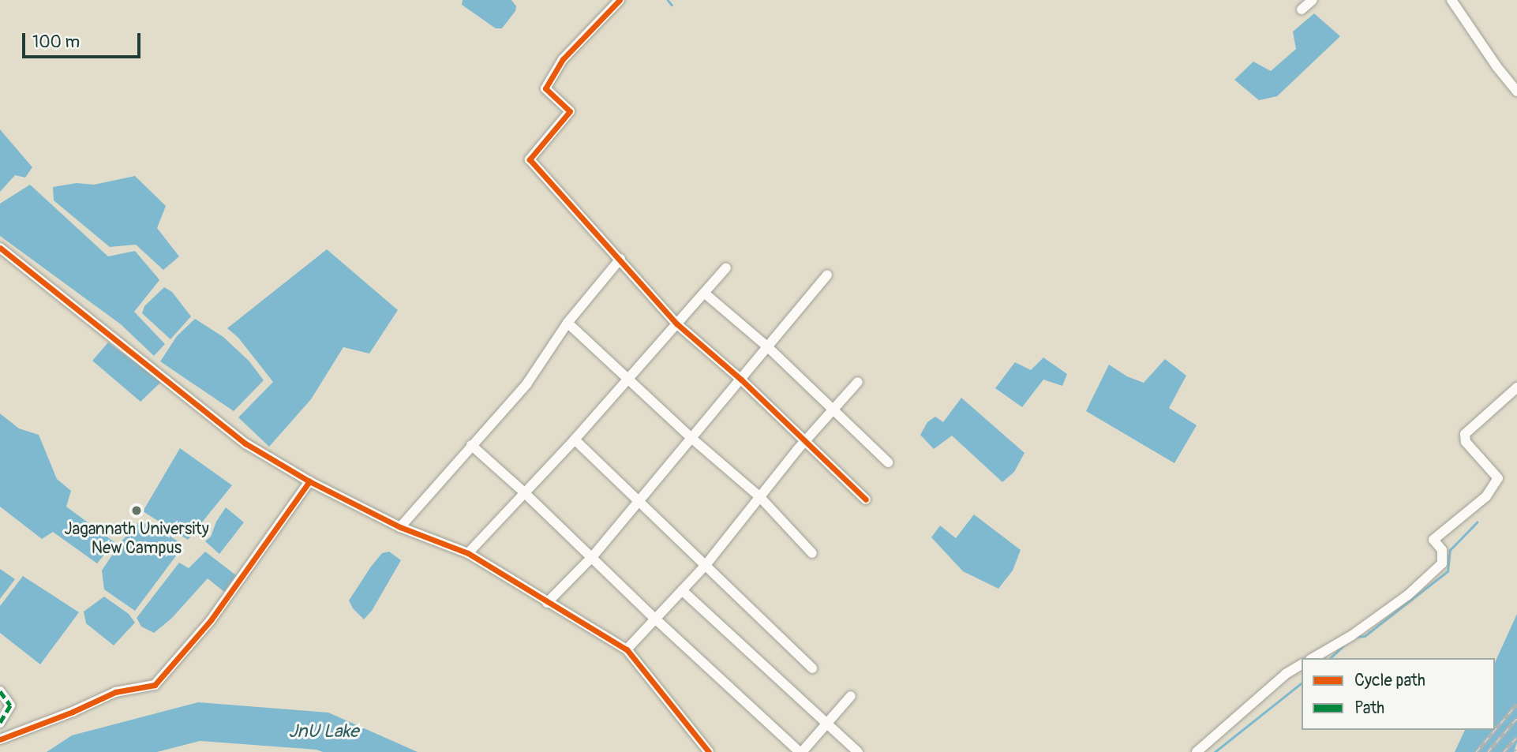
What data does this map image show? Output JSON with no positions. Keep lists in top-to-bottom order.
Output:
{
  "water": ["JnU Lake"],
  "places": ["Jagannath University New Campus"],
  "legend": ["Cycle path", "Path"],
  "scale_bar": "100 m"
}
